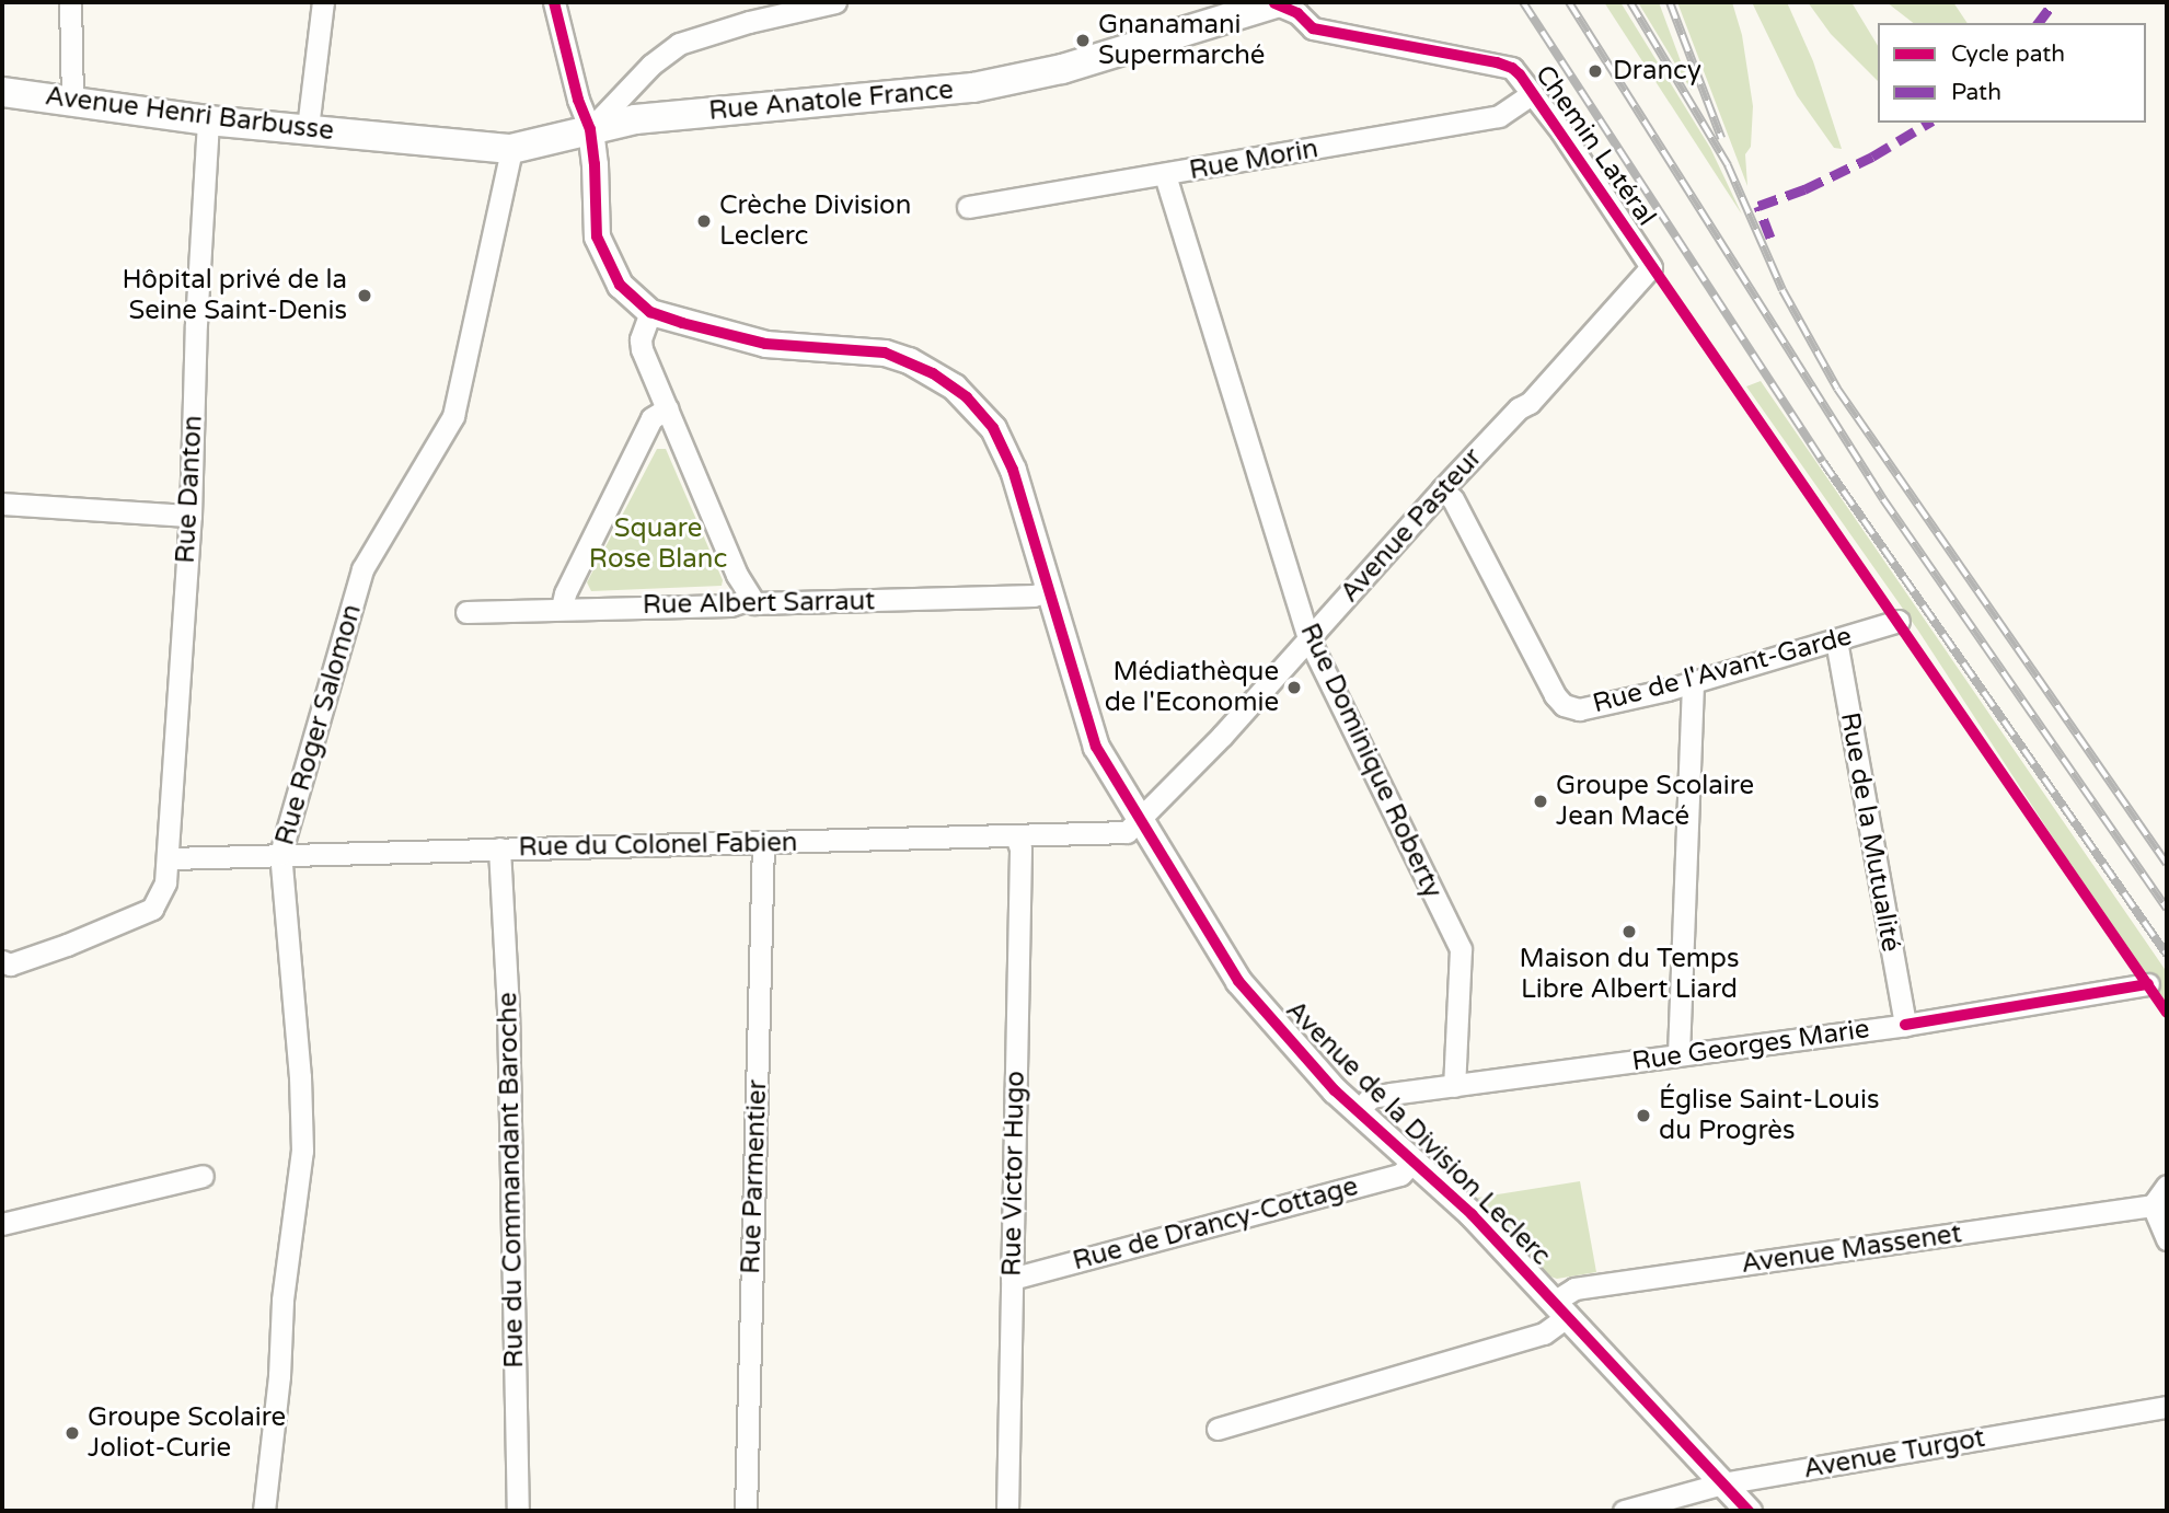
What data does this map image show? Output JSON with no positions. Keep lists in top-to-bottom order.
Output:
{
  "streets": {
    "main road": ["Rue Anatole France", "Avenue Henri Barbusse"],
    "street": [
      "Chemin Latéral",
      "Rue Morin",
      "Rue Danton",
      "Avenue Pasteur",
      "Rue Albert Sarraut",
      "Rue de l'Avant-Garde",
      "Rue Roger Salomon",
      "Rue Dominique Roberty",
      "Rue de la Mutualité",
      "Rue du Colonel Fabien",
      "Rue Georges Marie",
      "Avenue de la Division Leclerc",
      "Rue Victor Hugo",
      "Rue Parmentier",
      "Rue du Commandant Baroche",
      "Rue de Drancy-Cottage",
      "Avenue Massenet",
      "Avenue Turgot"
    ]
  },
  "crossings": [
    ["Rue Anatole France", "Avenue Henri Barbusse"],
    ["Rue Anatole France", "Chemin Latéral"],
    ["Rue Anatole France", "Rue Roger Salomon"],
    ["Rue Anatole France", "Avenue de la Division Leclerc"],
    ["Avenue Henri Barbusse", "Rue Danton"],
    ["Chemin Latéral", "Rue Morin"],
    ["Chemin Latéral", "Avenue Pasteur"],
    ["Rue Morin", "Rue Dominique Roberty"],
    ["Rue Danton", "Rue du Colonel Fabien"],
    ["Avenue Pasteur", "Rue de l'Avant-Garde"],
    ["Avenue Pasteur", "Rue Dominique Roberty"],
    ["Avenue Pasteur", "Rue du Colonel Fabien"],
    ["Avenue Pasteur", "Avenue de la Division Leclerc"],
    ["Rue Albert Sarraut", "Avenue de la Division Leclerc"],
    ["Rue de l'Avant-Garde", "Rue de la Mutualité"],
    ["Rue Roger Salomon", "Rue du Colonel Fabien"],
    ["Rue Dominique Roberty", "Rue Georges Marie"],
    ["Rue de la Mutualité", "Rue Georges Marie"],
    ["Rue du Colonel Fabien", "Avenue de la Division Leclerc"],
    ["Rue du Colonel Fabien", "Rue Victor Hugo"],
    ["Rue du Colonel Fabien", "Rue Parmentier"],
    ["Rue du Colonel Fabien", "Rue du Commandant Baroche"],
    ["Rue Georges Marie", "Avenue de la Division Leclerc"],
    ["Avenue de la Division Leclerc", "Rue de Drancy-Cottage"],
    ["Avenue de la Division Leclerc", "Avenue Massenet"],
    ["Avenue de la Division Leclerc", "Avenue Turgot"],
    ["Rue Victor Hugo", "Rue de Drancy-Cottage"]
  ],
  "parks": ["Square Rose Blanc"],
  "places": [
    "Gnanamani Supermarché",
    "Drancy",
    "Crèche Division Leclerc",
    "Hôpital privé de la Seine Saint-Denis",
    "Médiathèque de l'Economie",
    "Groupe Scolaire Jean Macé",
    "Maison du Temps Libre Albert Liard",
    "Église Saint-Louis du Progrès",
    "Groupe Scolaire Joliot-Curie"
  ],
  "legend": ["Cycle path", "Path"]
}
